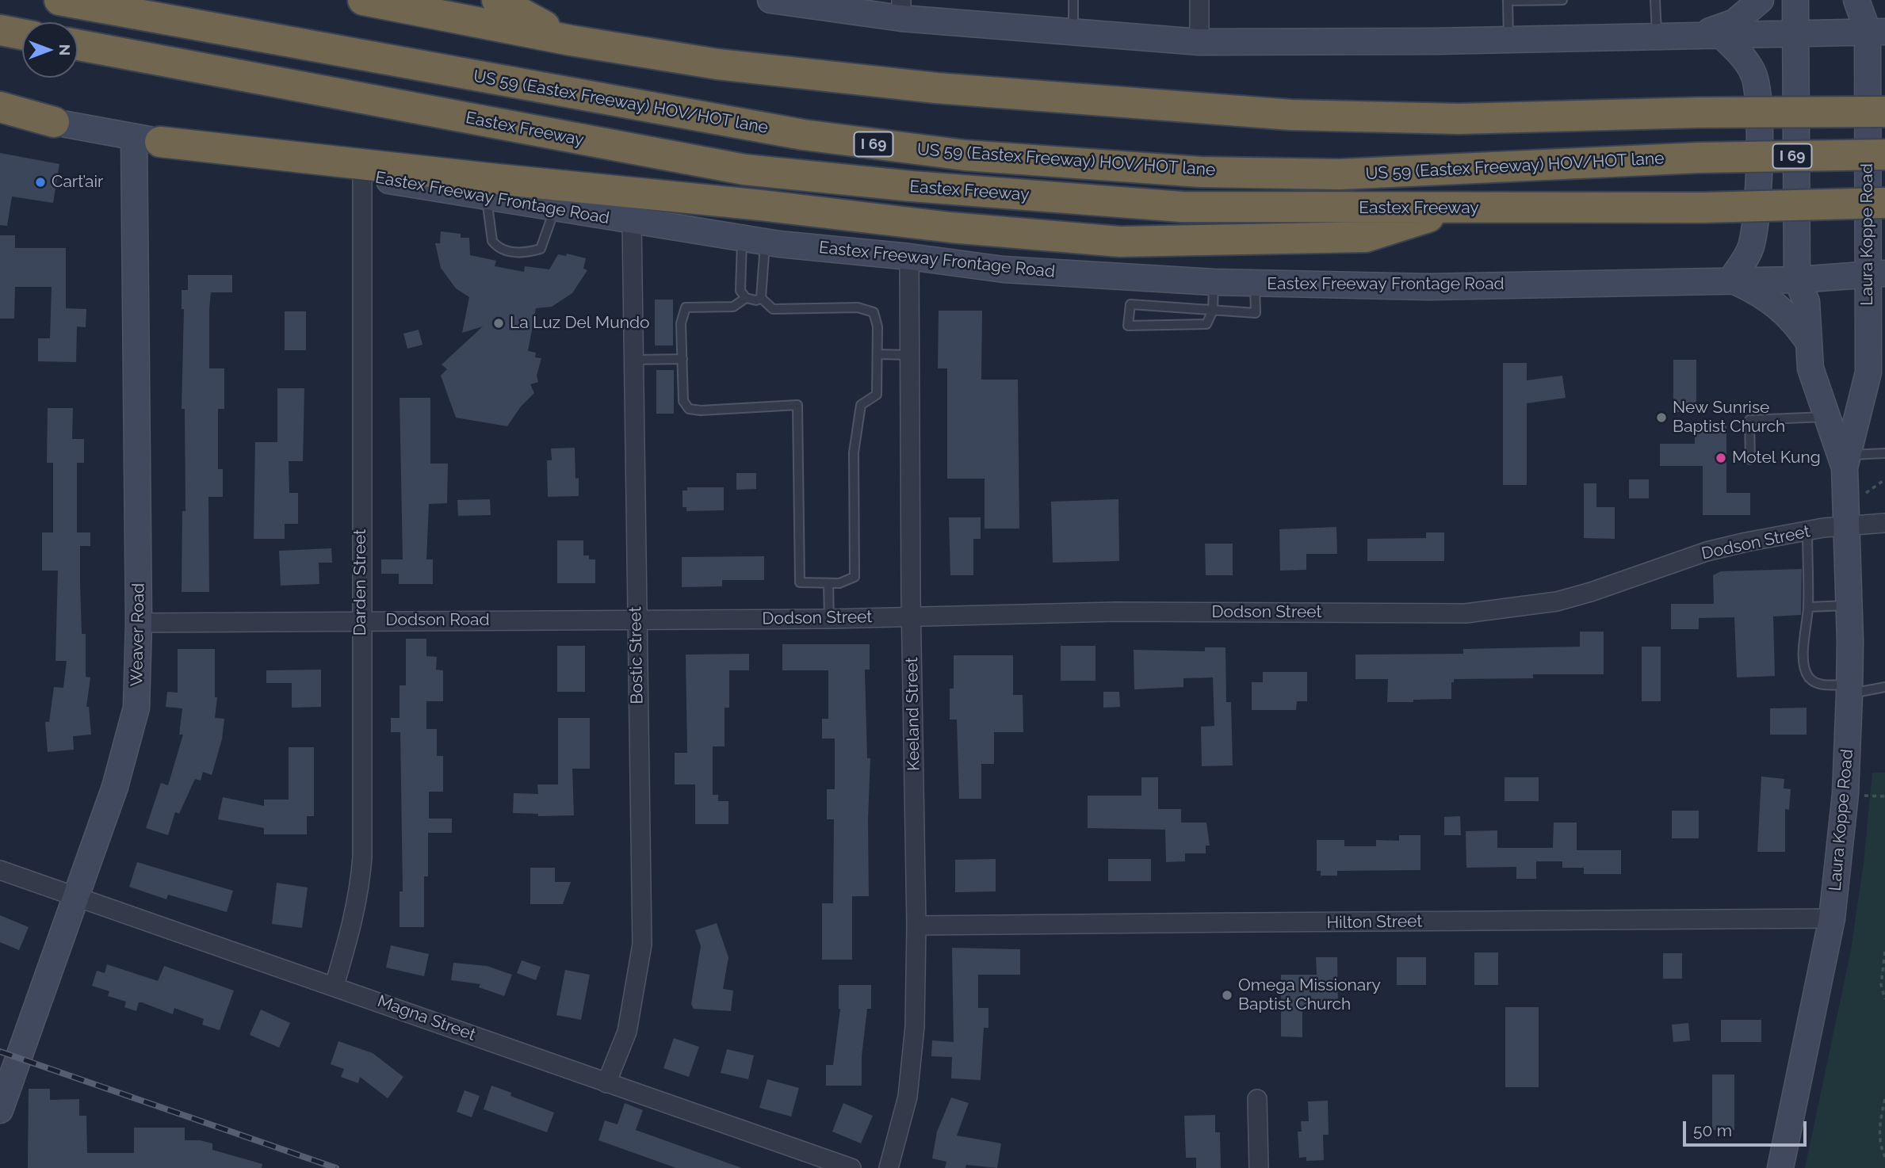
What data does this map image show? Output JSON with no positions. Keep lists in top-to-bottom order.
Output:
{
  "streets": {
    "highway": ["US 59 (Eastex Freeway) HOV/HOT lane", "Eastex Freeway", "I 69"],
    "main road": ["Eastex Freeway Frontage Road", "Laura Koppe Road", "Weaver Road"],
    "street": [
      "Dodson Street",
      "Darden Street",
      "Dodson Road",
      "Bostic Street",
      "Keeland Street",
      "Hilton Street",
      "Magna Street"
    ]
  },
  "crossings": [
    ["Eastex Freeway Frontage Road", "Laura Koppe Road"],
    ["Eastex Freeway Frontage Road", "Darden Street"],
    ["Eastex Freeway Frontage Road", "Weaver Road"],
    ["Eastex Freeway Frontage Road", "Bostic Street"],
    ["Eastex Freeway Frontage Road", "Keeland Street"],
    ["Laura Koppe Road", "Dodson Street"],
    ["Laura Koppe Road", "Hilton Street"],
    ["Dodson Street", "Dodson Road"],
    ["Dodson Street", "Bostic Street"],
    ["Dodson Street", "Keeland Street"],
    ["Darden Street", "Dodson Road"],
    ["Darden Street", "Magna Street"],
    ["Dodson Road", "Weaver Road"],
    ["Dodson Road", "Bostic Street"],
    ["Weaver Road", "Magna Street"],
    ["Bostic Street", "Magna Street"],
    ["Keeland Street", "Hilton Street"]
  ],
  "places": [
    "Cart’air",
    "La Luz Del Mundo",
    "New Sunrise Baptist Church",
    "Motel Kung",
    "Omega Missionary Baptist Church"
  ],
  "scale_bar": "50 m",
  "north": "right"
}
